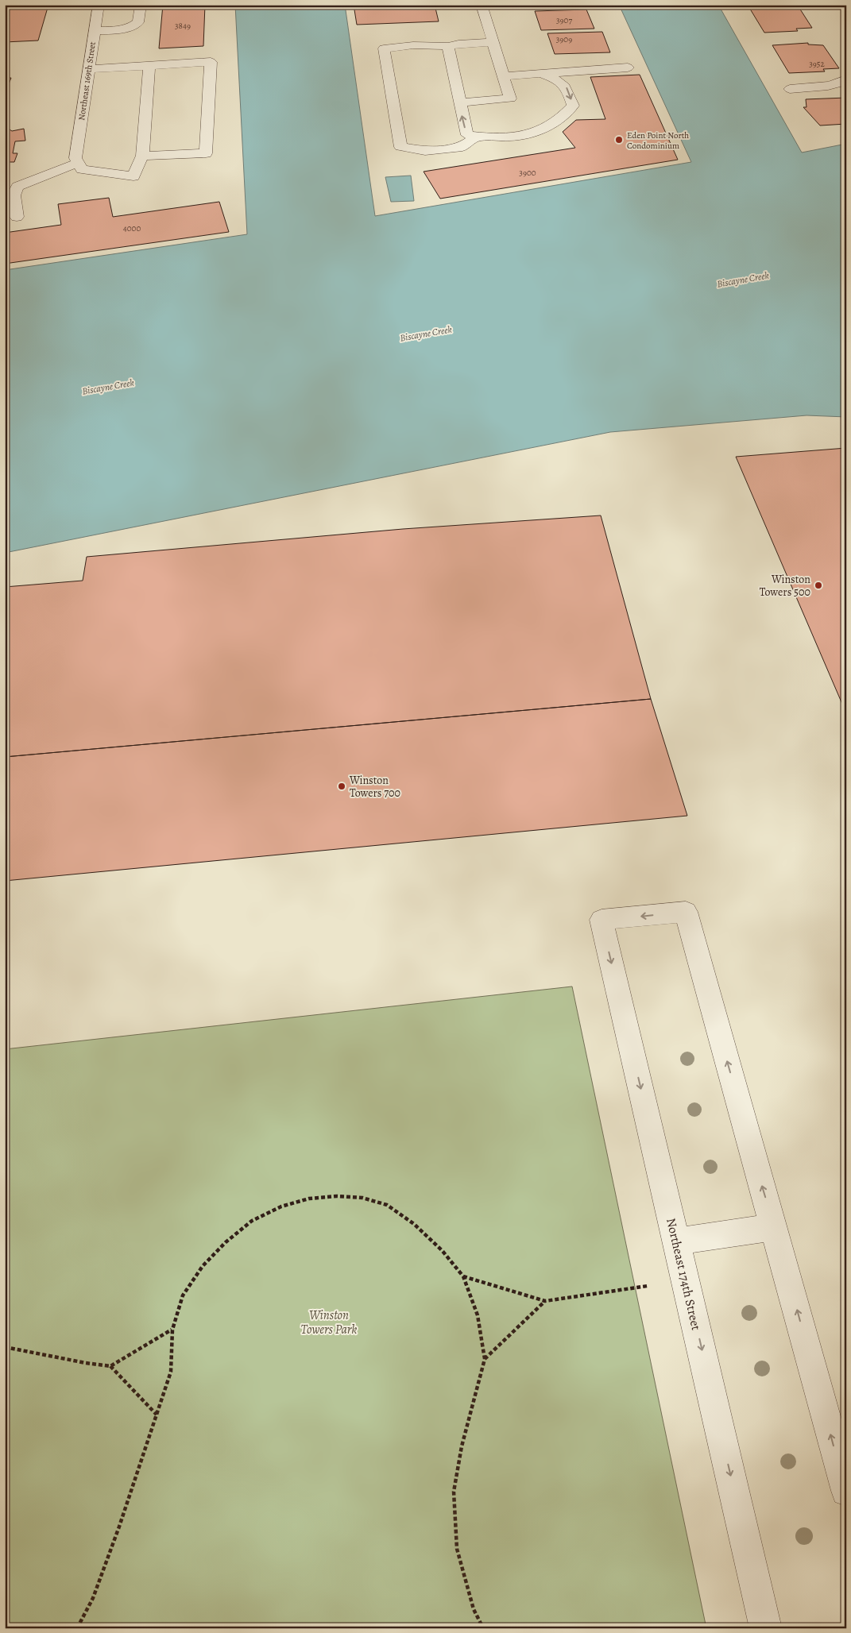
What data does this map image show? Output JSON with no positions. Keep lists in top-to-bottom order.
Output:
{
  "streets": {
    "street": ["Northeast 169th Street", "Northeast 174th Street"]
  },
  "water": ["Biscayne Creek"],
  "parks": ["Winston Towers Park"],
  "places": ["Eden Point North Condominium", "Winston Towers 500", "Winston Towers 700"],
  "house_numbers": [
    "3907",
    "3849",
    "3909",
    "3952",
    "3900",
    "4000"
  ]
}
